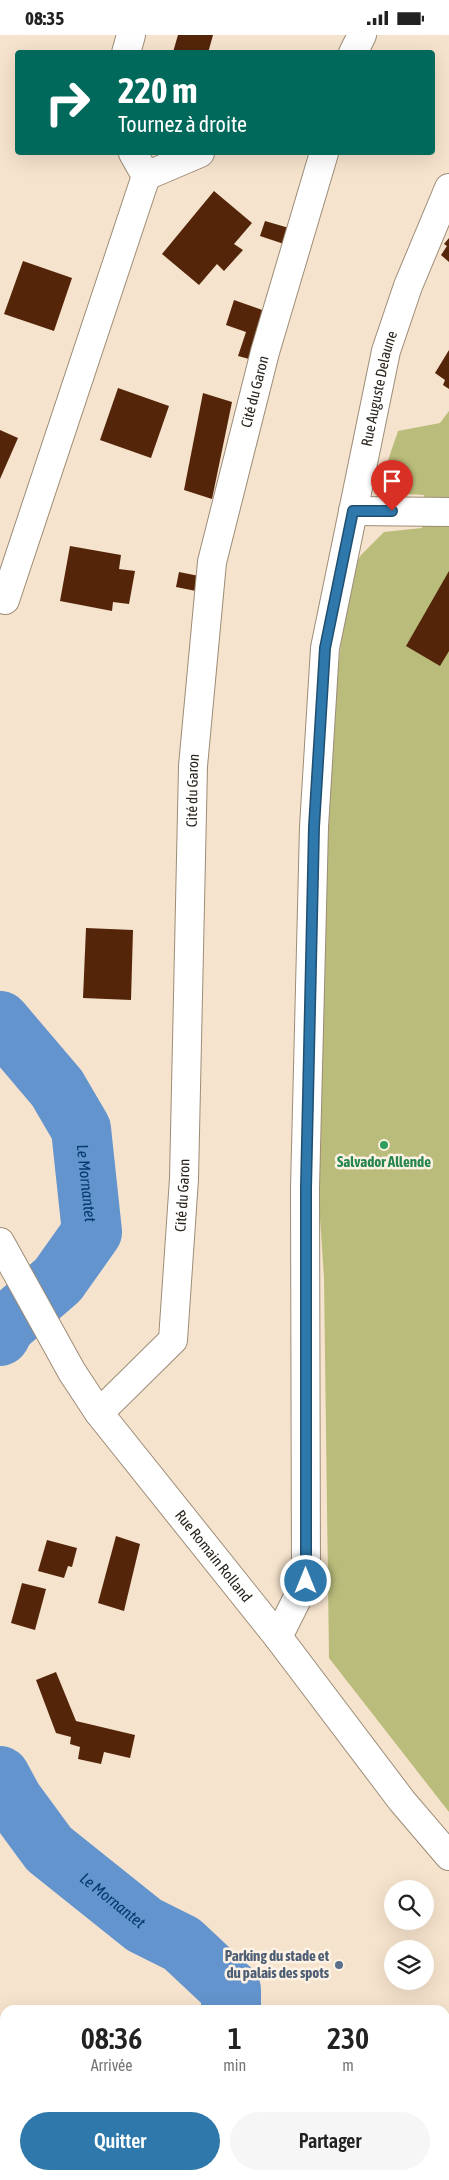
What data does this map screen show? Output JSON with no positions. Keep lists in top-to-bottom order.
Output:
{
  "streets": {
    "street": ["Rue Auguste Delaune", "Cité du Garon", "Rue Romain Rolland"]
  },
  "crossings": [
    ["Rue Auguste Delaune", "Rue Romain Rolland"],
    ["Cité du Garon", "Rue Romain Rolland"]
  ],
  "water": ["Le Mornantet"],
  "places": ["Salvador Allende", "Parking du stade et du palais des spots"],
  "page": {
    "status": "08:35",
    "turn": ["220 m", "Tournez à droite"],
    "eta": [
      "08:36",
      "Arrivée",
      "1",
      "min",
      "230",
      "m"
    ],
    "buttons": ["Quitter", "Partager"]
  }
}
